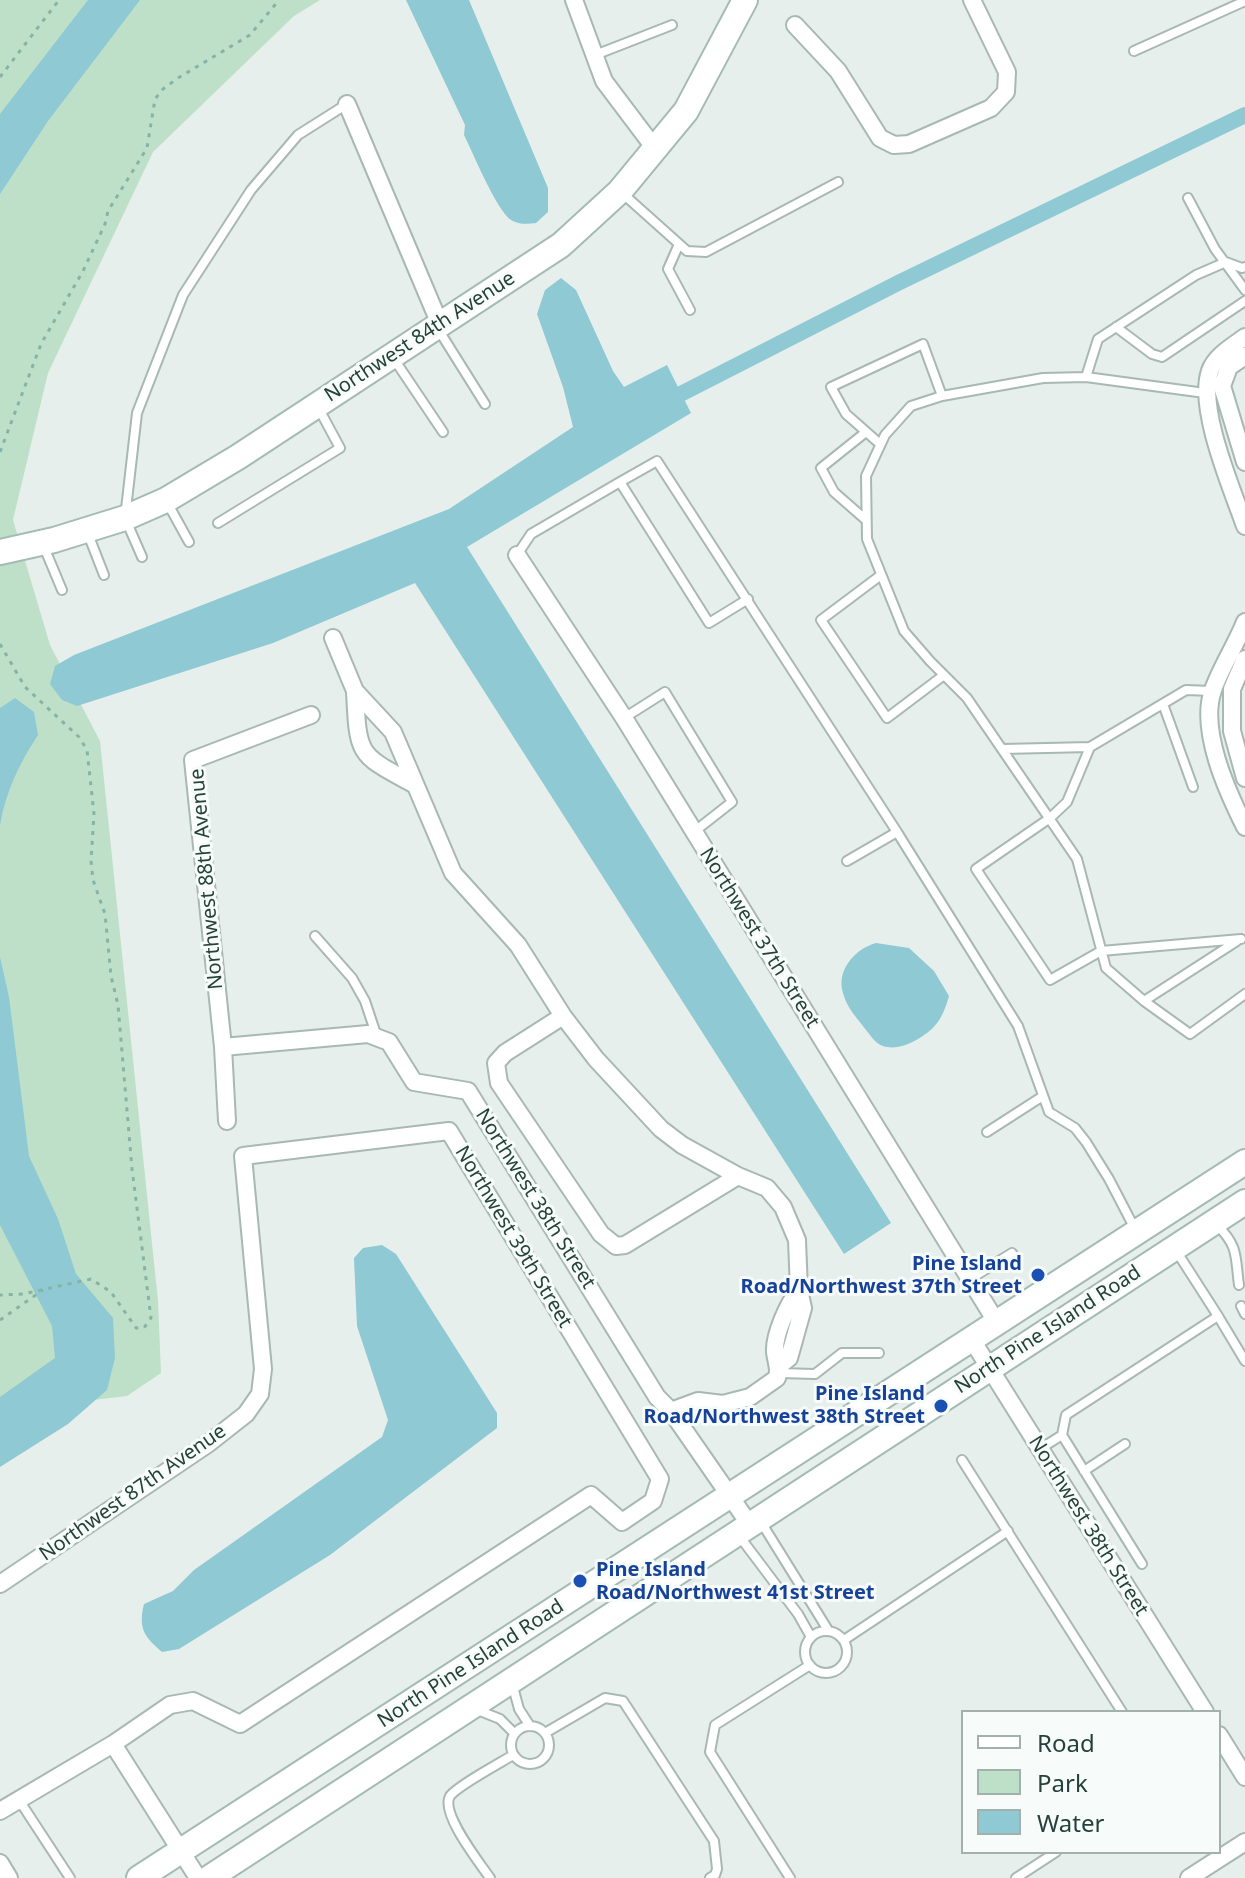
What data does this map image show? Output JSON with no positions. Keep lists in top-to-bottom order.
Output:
{
  "streets": {
    "main road": ["Northwest 84th Avenue", "North Pine Island Road"],
    "street": [
      "Northwest 88th Avenue",
      "Northwest 37th Street",
      "Northwest 38th Street",
      "Northwest 39th Street",
      "Northwest 87th Avenue"
    ]
  },
  "crossings": [
    ["Northwest 37th Street", "North Pine Island Road"],
    ["Northwest 38th Street", "North Pine Island Road"],
    ["Northwest 39th Street", "Northwest 87th Avenue"]
  ],
  "places": ["Pine Island Road/Northwest 37th Street", "Pine Island Road/Northwest 38th Street", "Pine Island Road/Northwest 41st Street"],
  "legend": ["Road", "Park", "Water"]
}
